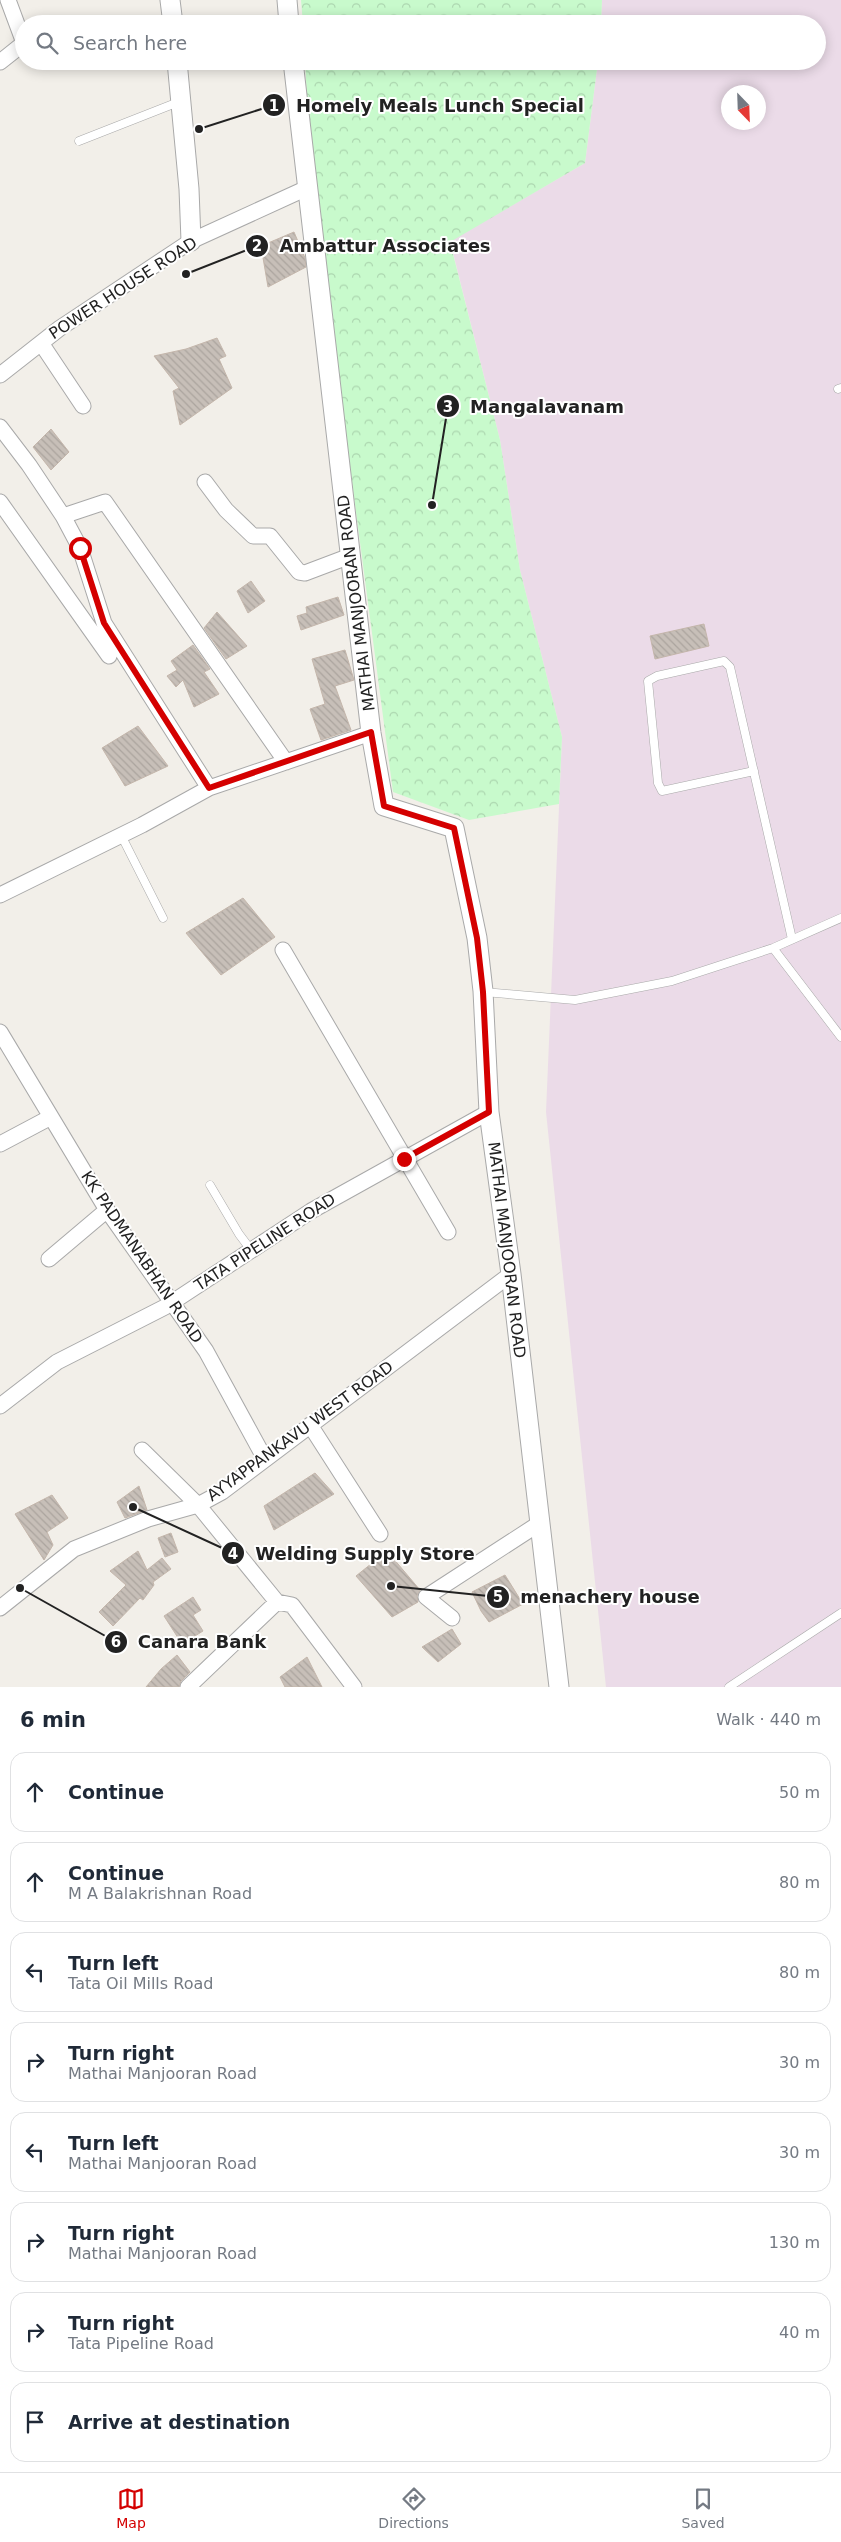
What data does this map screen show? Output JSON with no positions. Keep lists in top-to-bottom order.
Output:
{
  "streets": {
    "street": [
      "POWER HOUSE ROAD",
      "MATHAI MANJOORAN ROAD",
      "TATA PIPELINE ROAD",
      "KK PADMANABHAN ROAD",
      "AYYAPPANKAVU WEST ROAD"
    ]
  },
  "crossings": [
    ["POWER HOUSE ROAD", "MATHAI MANJOORAN ROAD"],
    ["MATHAI MANJOORAN ROAD", "TATA PIPELINE ROAD"],
    ["MATHAI MANJOORAN ROAD", "AYYAPPANKAVU WEST ROAD"],
    ["TATA PIPELINE ROAD", "KK PADMANABHAN ROAD"],
    ["KK PADMANABHAN ROAD", "AYYAPPANKAVU WEST ROAD"]
  ],
  "places": [
    "Homely Meals Lunch Special",
    "Ambattur Associates",
    "Mangalavanam",
    "Welding Supply Store",
    "menachery house",
    "Canara Bank"
  ],
  "north": "bottom right",
  "page": {
    "search": "Search here",
    "heading": ["6 min", "Walk · 440 m"],
    "list": [
      ["Continue", "50 m"],
      ["Continue", "M A Balakrishnan Road", "80 m"],
      ["Turn left", "Tata Oil Mills Road", "80 m"],
      ["Turn right", "Mathai Manjooran Road", "30 m"],
      ["Turn left", "Mathai Manjooran Road", "30 m"],
      ["Turn right", "Mathai Manjooran Road", "130 m"],
      ["Turn right", "Tata Pipeline Road", "40 m"],
      "Arrive at destination"
    ],
    "nav": ["Map", "Directions", "Saved"]
  }
}
